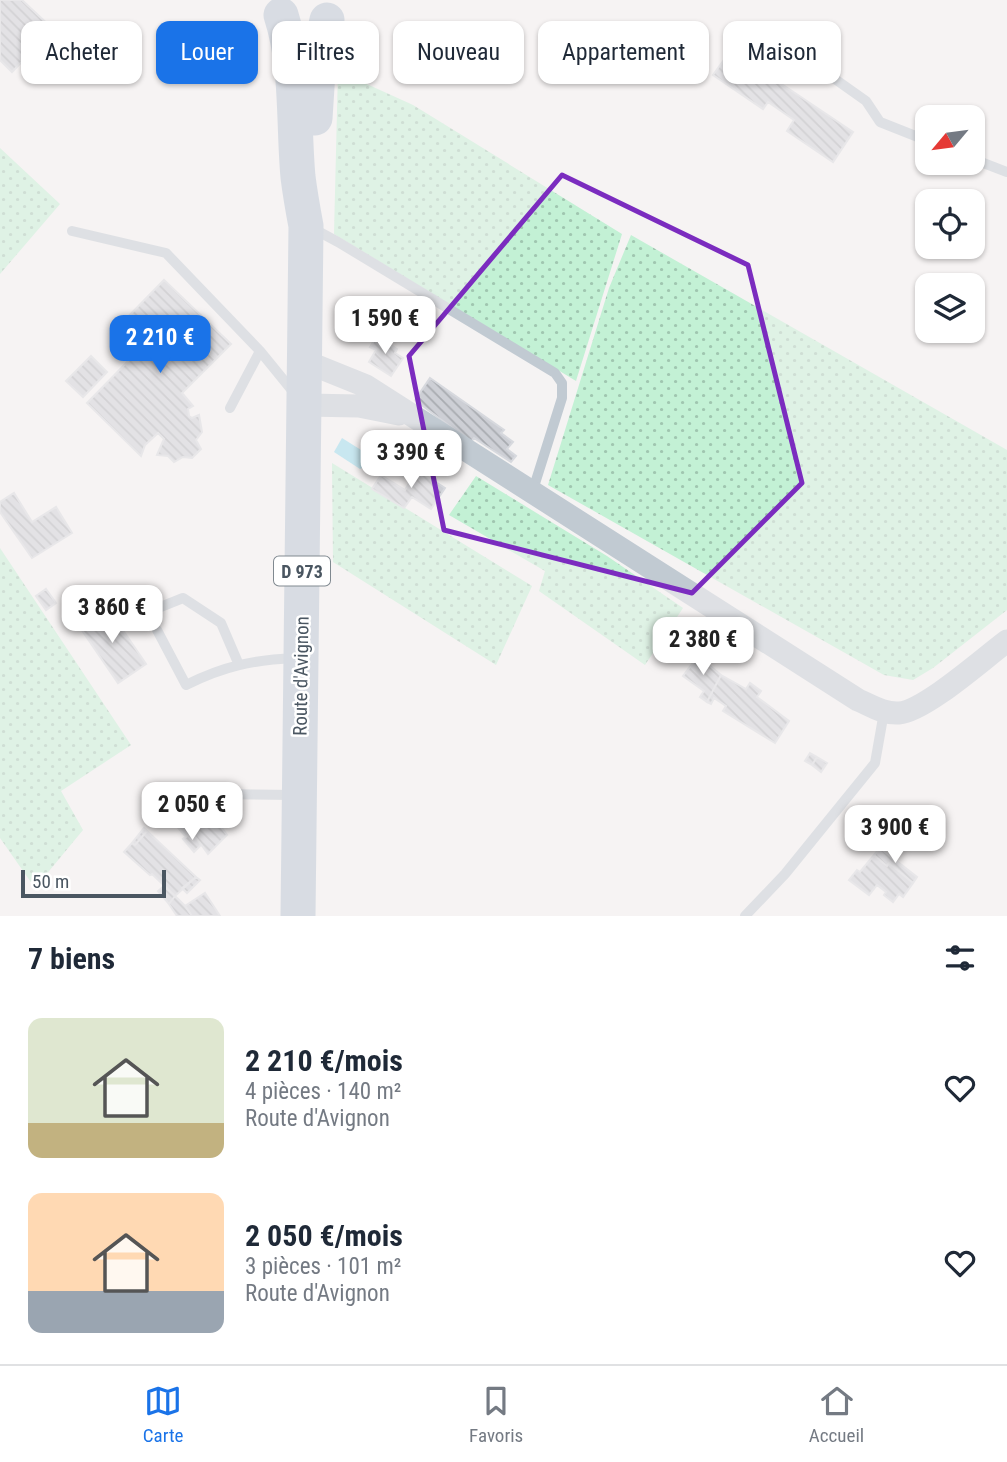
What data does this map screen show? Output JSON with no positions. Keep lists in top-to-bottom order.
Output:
{
  "streets": {
    "main road": ["D 973", "Route d'Avignon"]
  },
  "scale_bar": "50 m",
  "north": "bottom left",
  "page": {
    "chip": [
      "Acheter",
      "Louer",
      "Filtres",
      "Nouveau",
      "Appartement",
      "Maison"
    ],
    "price": [
      "1 590 €",
      "2 210 €",
      "3 390 €",
      "3 860 €",
      "2 380 €",
      "2 050 €",
      "3 900 €"
    ],
    "scale": "50 m",
    "heading": "7 biens",
    "list": [
      {
        "name": "2 210 €/mois",
        "note": "4 pièces · 140 m² · Route d'Avignon"
      },
      {
        "name": "2 050 €/mois",
        "note": "3 pièces · 101 m² · Route d'Avignon"
      }
    ],
    "tabs": ["Carte", "Favoris", "Accueil"]
  }
}
